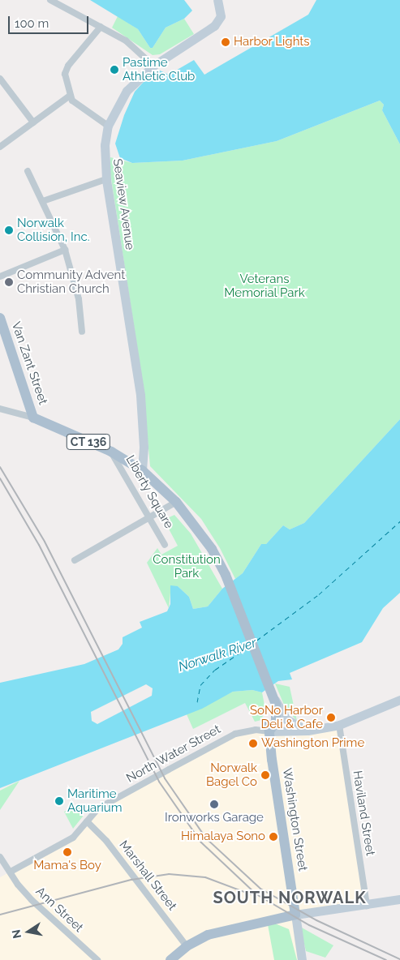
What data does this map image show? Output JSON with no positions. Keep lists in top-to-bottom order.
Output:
{
  "streets": {
    "main road": [
      "Van Zant Street",
      "CT 136",
      "Liberty Square",
      "Washington Street"
    ],
    "street": [
      "Seaview Avenue",
      "North Water Street",
      "Haviland Street",
      "Marshall Street",
      "Ann Street"
    ]
  },
  "crossings": [
    ["Seaview Avenue", "CT 136"],
    ["Seaview Avenue", "Liberty Square"],
    ["Van Zant Street", "CT 136"],
    ["CT 136", "Liberty Square"],
    ["CT 136", "Washington Street"],
    ["Liberty Square", "Washington Street"],
    ["North Water Street", "Washington Street"],
    ["North Water Street", "Marshall Street"],
    ["North Water Street", "Ann Street"]
  ],
  "districts": ["SOUTH NORWALK"],
  "water": ["Norwalk River"],
  "parks": ["Veterans Memorial Park", "Constitution Park"],
  "places": [
    "Harbor Lights",
    "Pastime Athletic Club",
    "Norwalk Collision, Inc.",
    "Community Advent Christian Church",
    "SoNo Harbor Deli & Cafe",
    "Washington Prime",
    "Norwalk Bagel Co",
    "Maritime Aquarium",
    "Ironworks Garage",
    "Himalaya Sono",
    "Mama's Boy"
  ],
  "scale_bar": "100 m",
  "north": "left"
}
